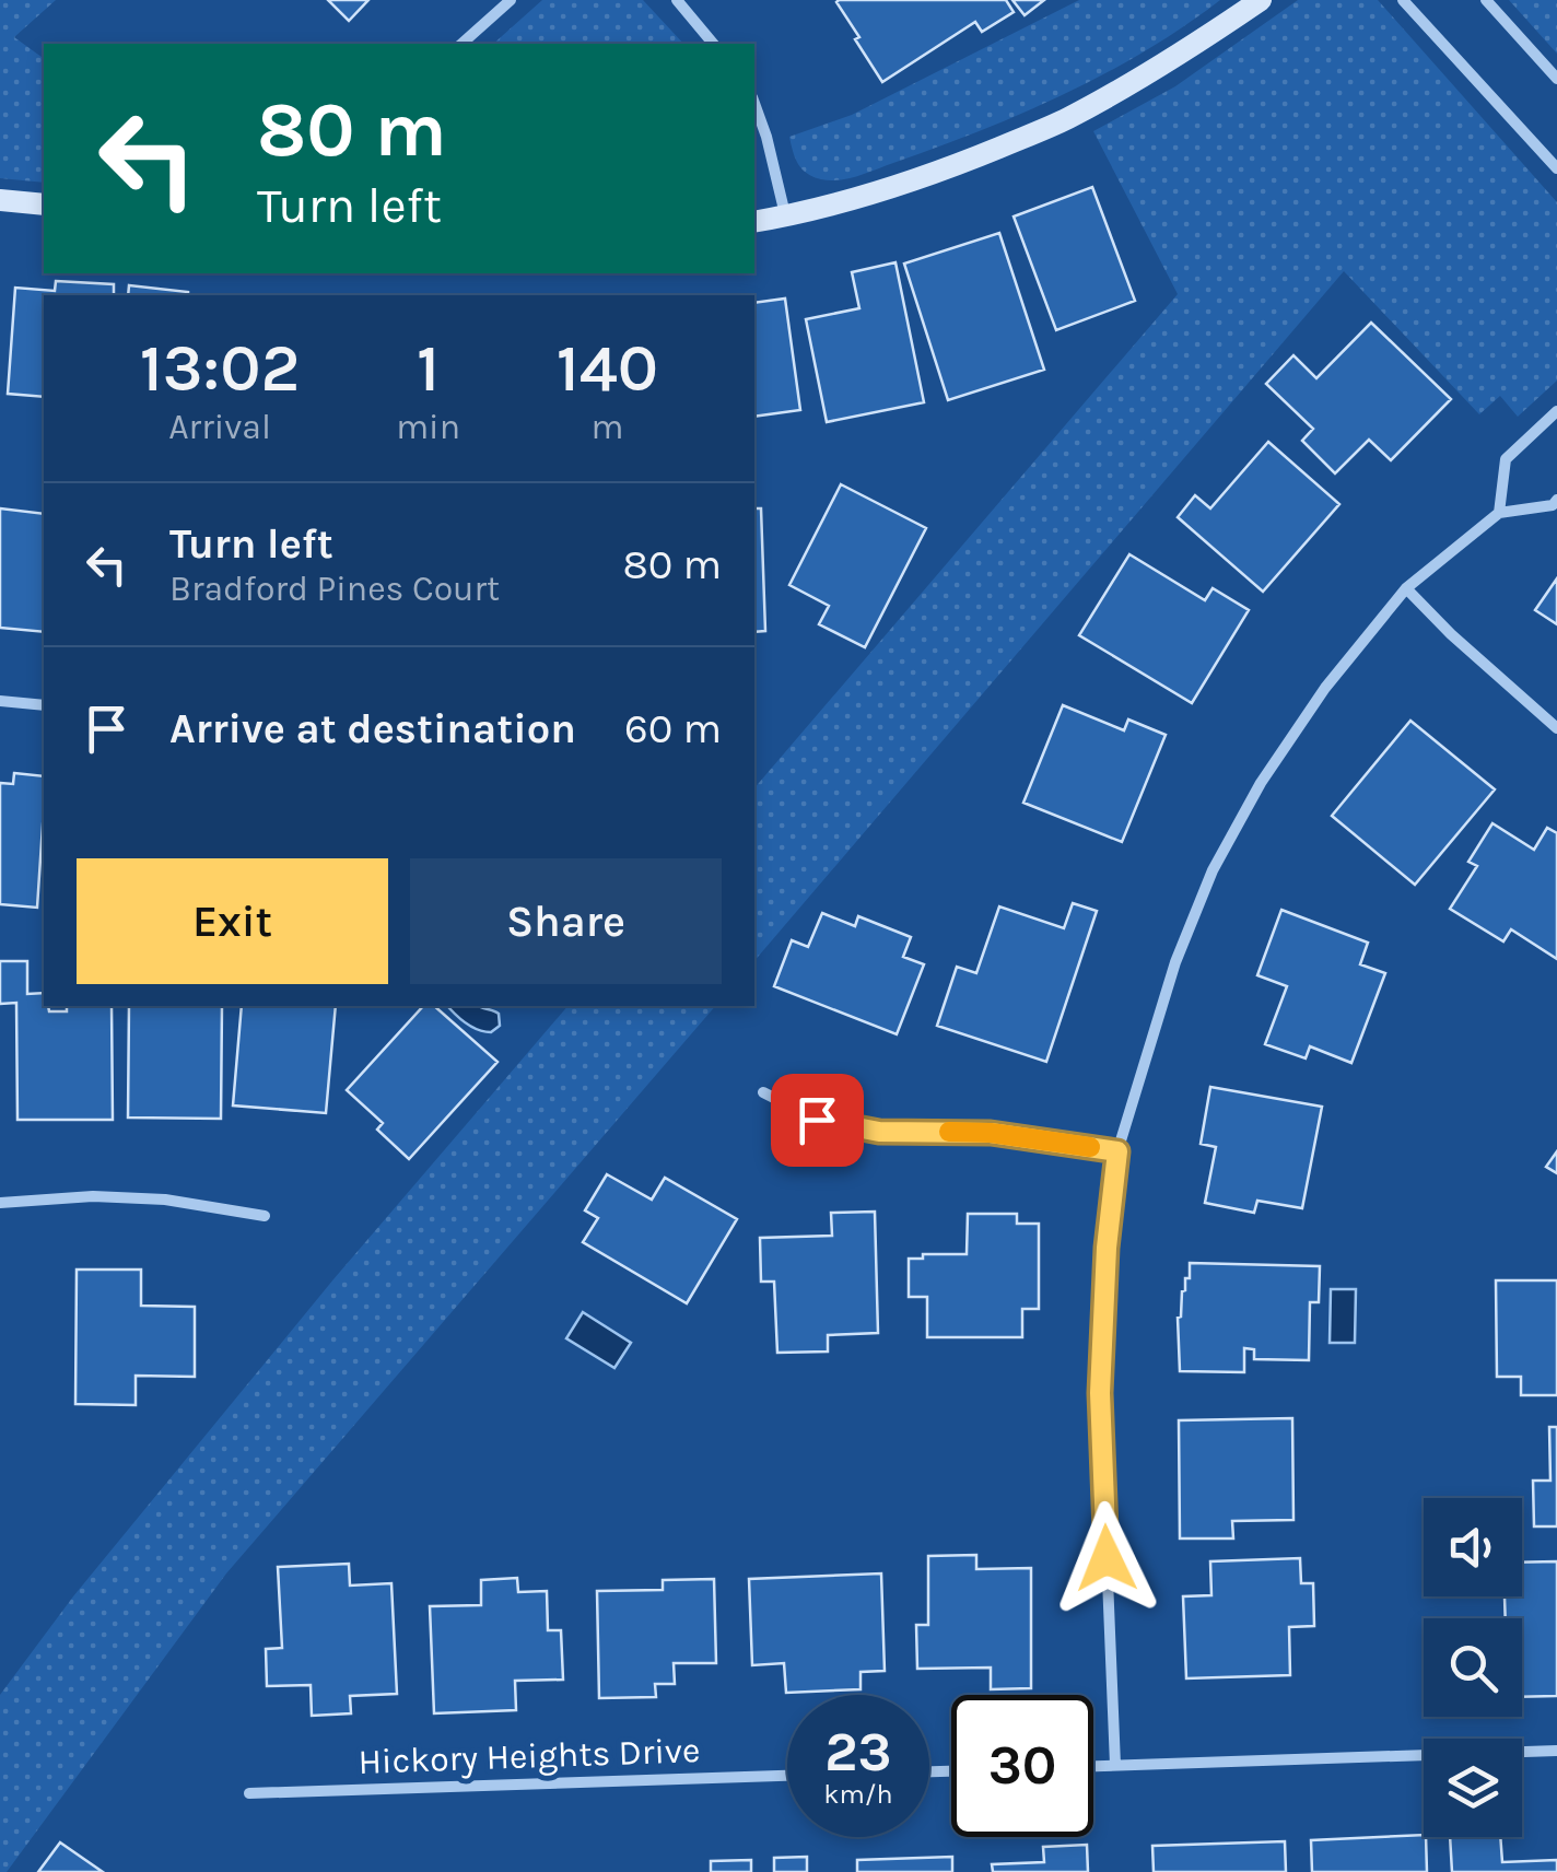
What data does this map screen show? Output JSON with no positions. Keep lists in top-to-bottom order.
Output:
{
  "streets": {
    "street": ["Hickory Heights Drive"]
  },
  "page": {
    "turn": ["80 m", "Turn left"],
    "eta": [
      "13:02",
      "Arrival",
      "1",
      "min",
      "140",
      "m"
    ],
    "list": [
      {
        "name": "Turn left",
        "note": "Bradford Pines Court",
        "value": "80 m"
      },
      {
        "name": "Arrive at destination",
        "value": "60 m"
      }
    ],
    "buttons": ["Exit", "Share"],
    "speed": "23 km/h",
    "limit": "30"
  }
}
